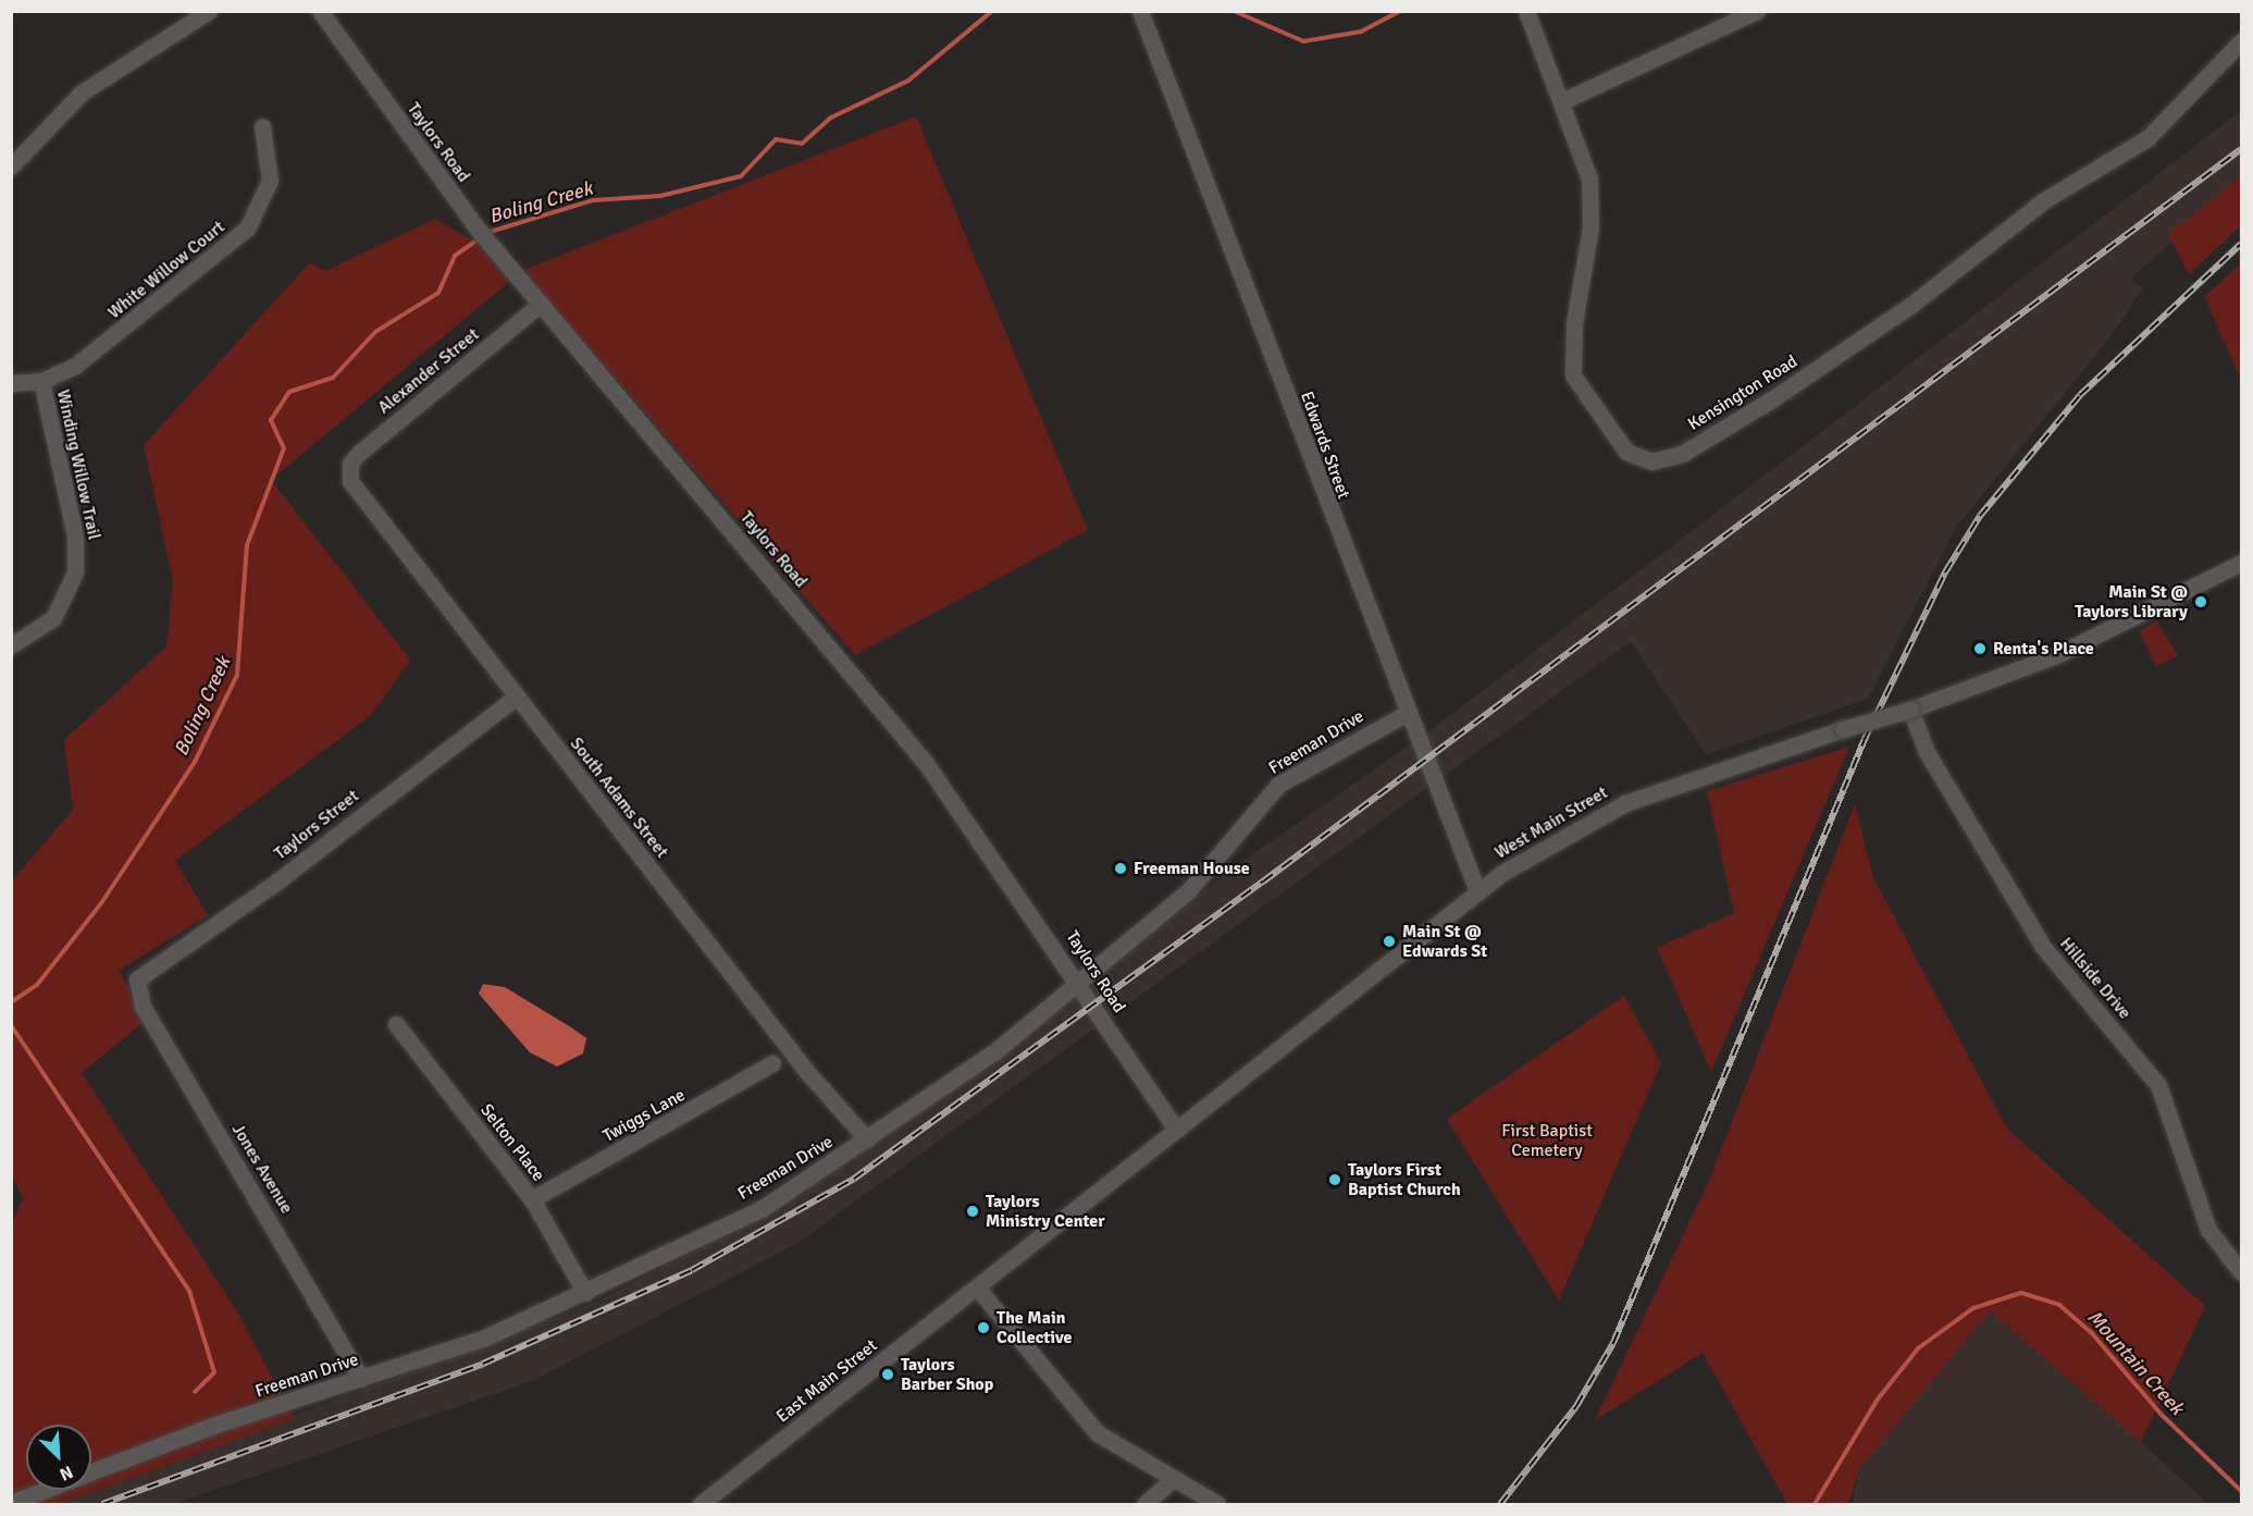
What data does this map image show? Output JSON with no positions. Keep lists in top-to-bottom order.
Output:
{
  "streets": {
    "street": [
      "Taylors Road",
      "White Willow Court",
      "Alexander Street",
      "Kensington Road",
      "Edwards Street",
      "Winding Willow Trail",
      "Freeman Drive",
      "South Adams Street",
      "West Main Street",
      "Taylors Street",
      "Hillside Drive",
      "Twiggs Lane",
      "Selton Place",
      "Jones Avenue",
      "East Main Street"
    ]
  },
  "crossings": [
    ["Taylors Road", "Alexander Street"],
    ["Taylors Road", "Freeman Drive"],
    ["Taylors Road", "West Main Street"],
    ["White Willow Court", "Winding Willow Trail"],
    ["Alexander Street", "South Adams Street"],
    ["Edwards Street", "Freeman Drive"],
    ["Edwards Street", "West Main Street"],
    ["Freeman Drive", "South Adams Street"],
    ["Freeman Drive", "Selton Place"],
    ["Freeman Drive", "Jones Avenue"],
    ["South Adams Street", "Taylors Street"],
    ["West Main Street", "Hillside Drive"],
    ["West Main Street", "East Main Street"],
    ["Taylors Street", "Jones Avenue"],
    ["Twiggs Lane", "Selton Place"]
  ],
  "water": ["Boling Creek", "Mountain Creek"],
  "parks": ["First Baptist Cemetery"],
  "places": [
    "Main St @ Taylors Library",
    "Renta's Place",
    "Freeman House",
    "Main St @ Edwards St",
    "Taylors First Baptist Church",
    "Taylors Ministry Center",
    "The Main Collective",
    "Taylors Barber Shop"
  ],
  "north": "bottom right"
}
